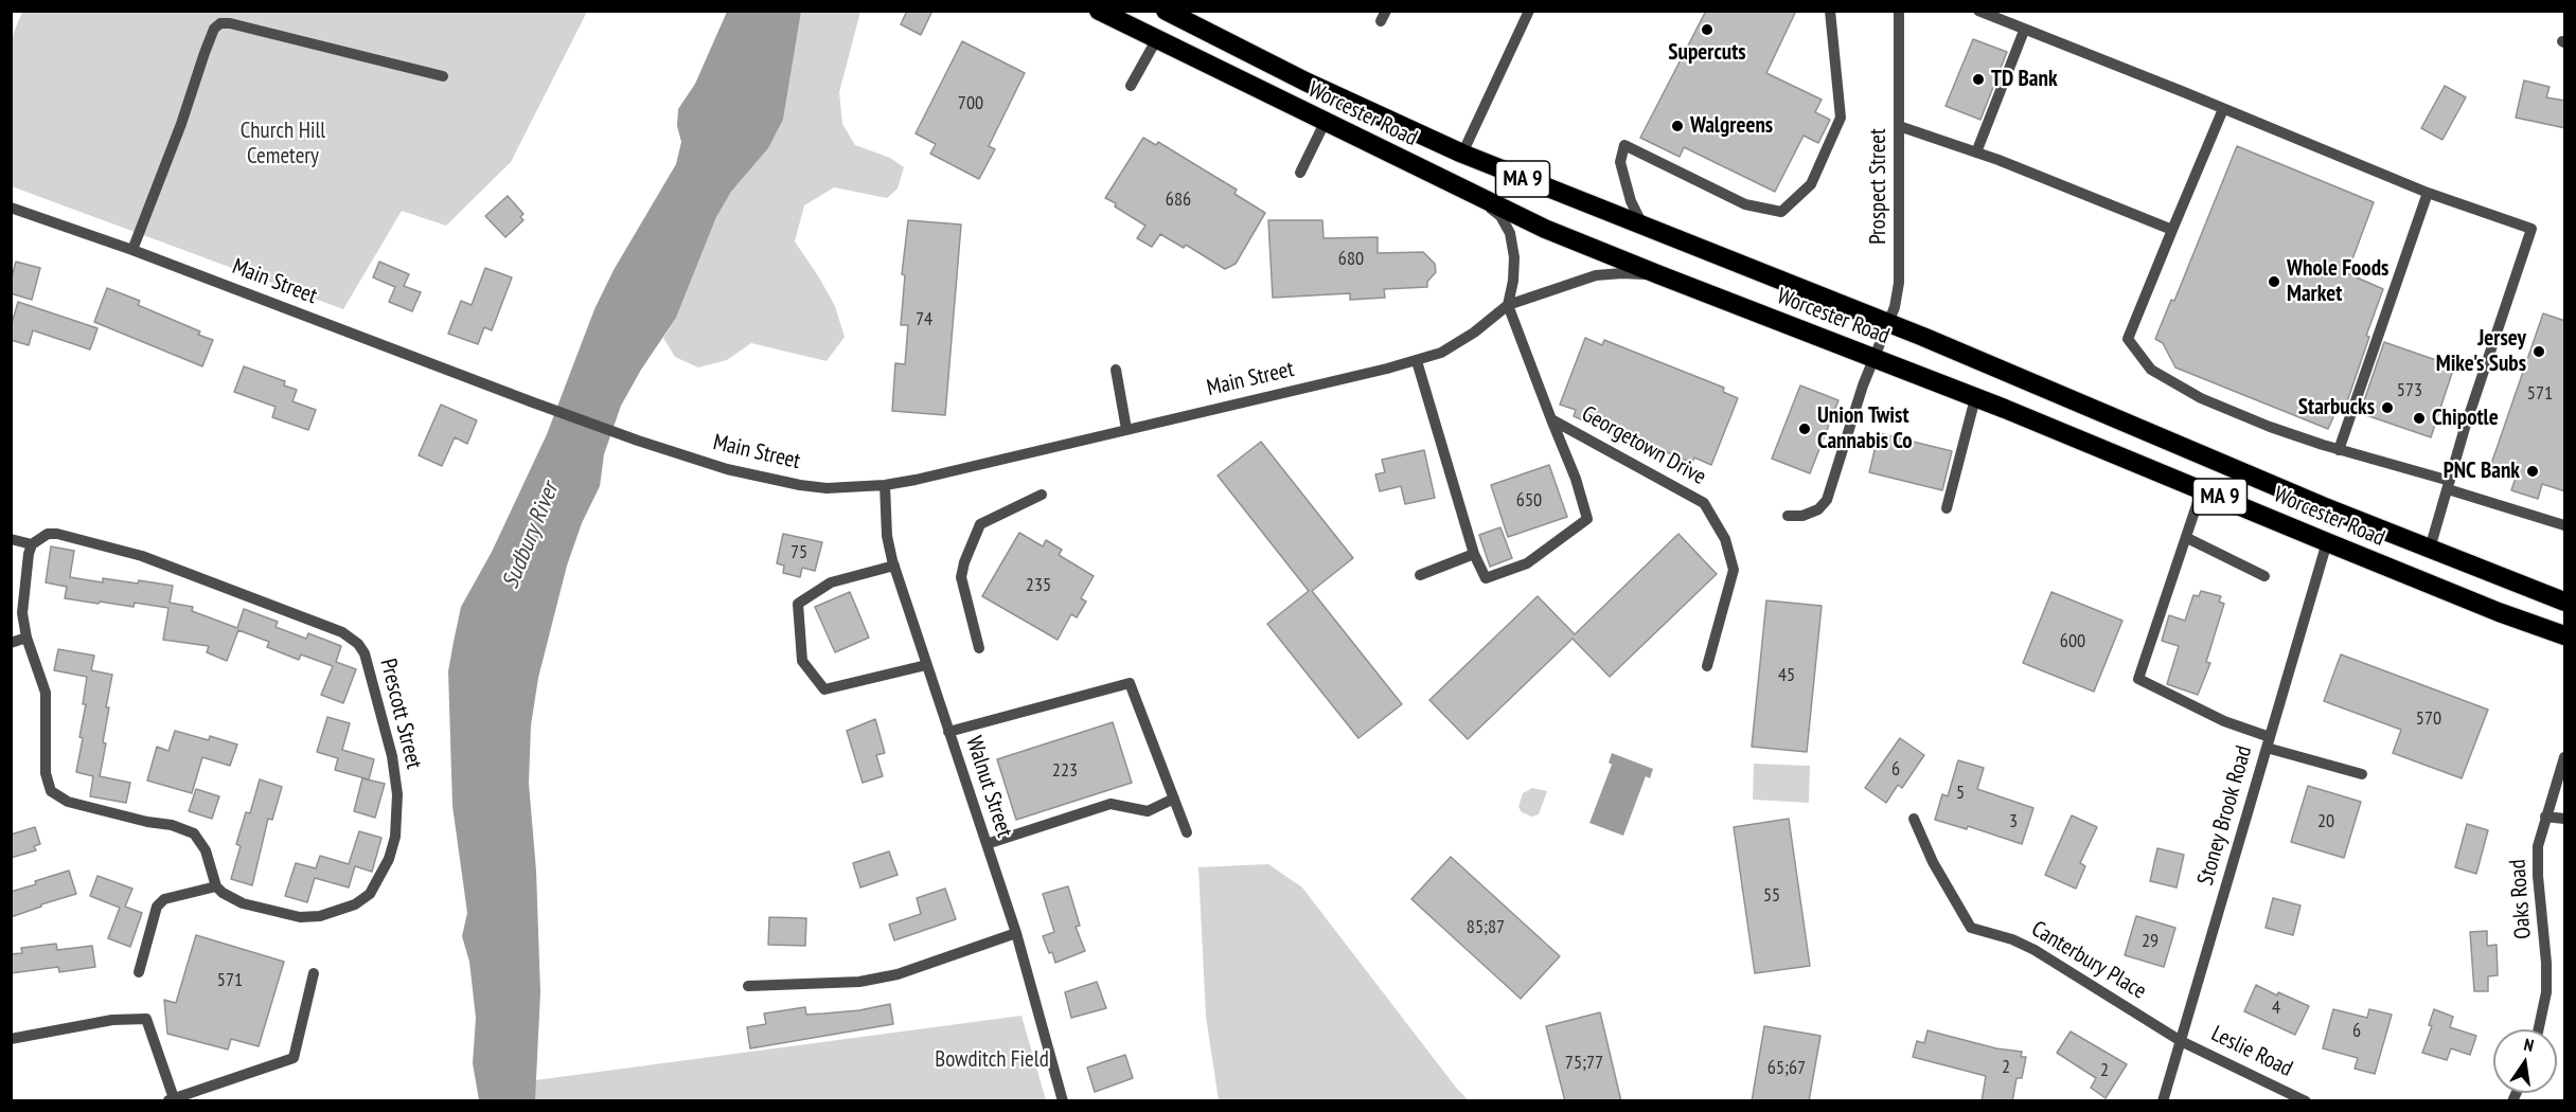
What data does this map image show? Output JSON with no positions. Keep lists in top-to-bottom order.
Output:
{
  "streets": {
    "highway": ["Worcester Road", "MA 9"],
    "street": [
      "Prospect Street",
      "Main Street",
      "Georgetown Drive",
      "Prescott Street",
      "Walnut Street",
      "Stoney Brook Road",
      "Oaks Road",
      "Canterbury Place",
      "Leslie Road"
    ]
  },
  "crossings": [
    ["Worcester Road", "Prospect Street"],
    ["Worcester Road", "Main Street"],
    ["Worcester Road", "Stoney Brook Road"],
    ["Main Street", "Georgetown Drive"],
    ["Main Street", "Walnut Street"],
    ["Stoney Brook Road", "Canterbury Place"],
    ["Stoney Brook Road", "Leslie Road"],
    ["Canterbury Place", "Leslie Road"]
  ],
  "water": ["Sudbury River"],
  "parks": ["Church Hill Cemetery", "Bowditch Field"],
  "places": [
    "Supercuts",
    "TD Bank",
    "Walgreens",
    "Whole Foods Market",
    "Jersey Mike's Subs",
    "Starbucks",
    "Chipotle",
    "Union Twist Cannabis Co",
    "PNC Bank"
  ],
  "house_numbers": [
    "700",
    "686",
    "680",
    "74",
    "573",
    "571",
    "650",
    "75",
    "235",
    "600",
    "45",
    "570",
    "6",
    "223",
    "5",
    "3",
    "20",
    "55",
    "85;87",
    "29",
    "571",
    "4",
    "6",
    "75;77",
    "2",
    "65;67",
    "2"
  ],
  "north": "top"
}
